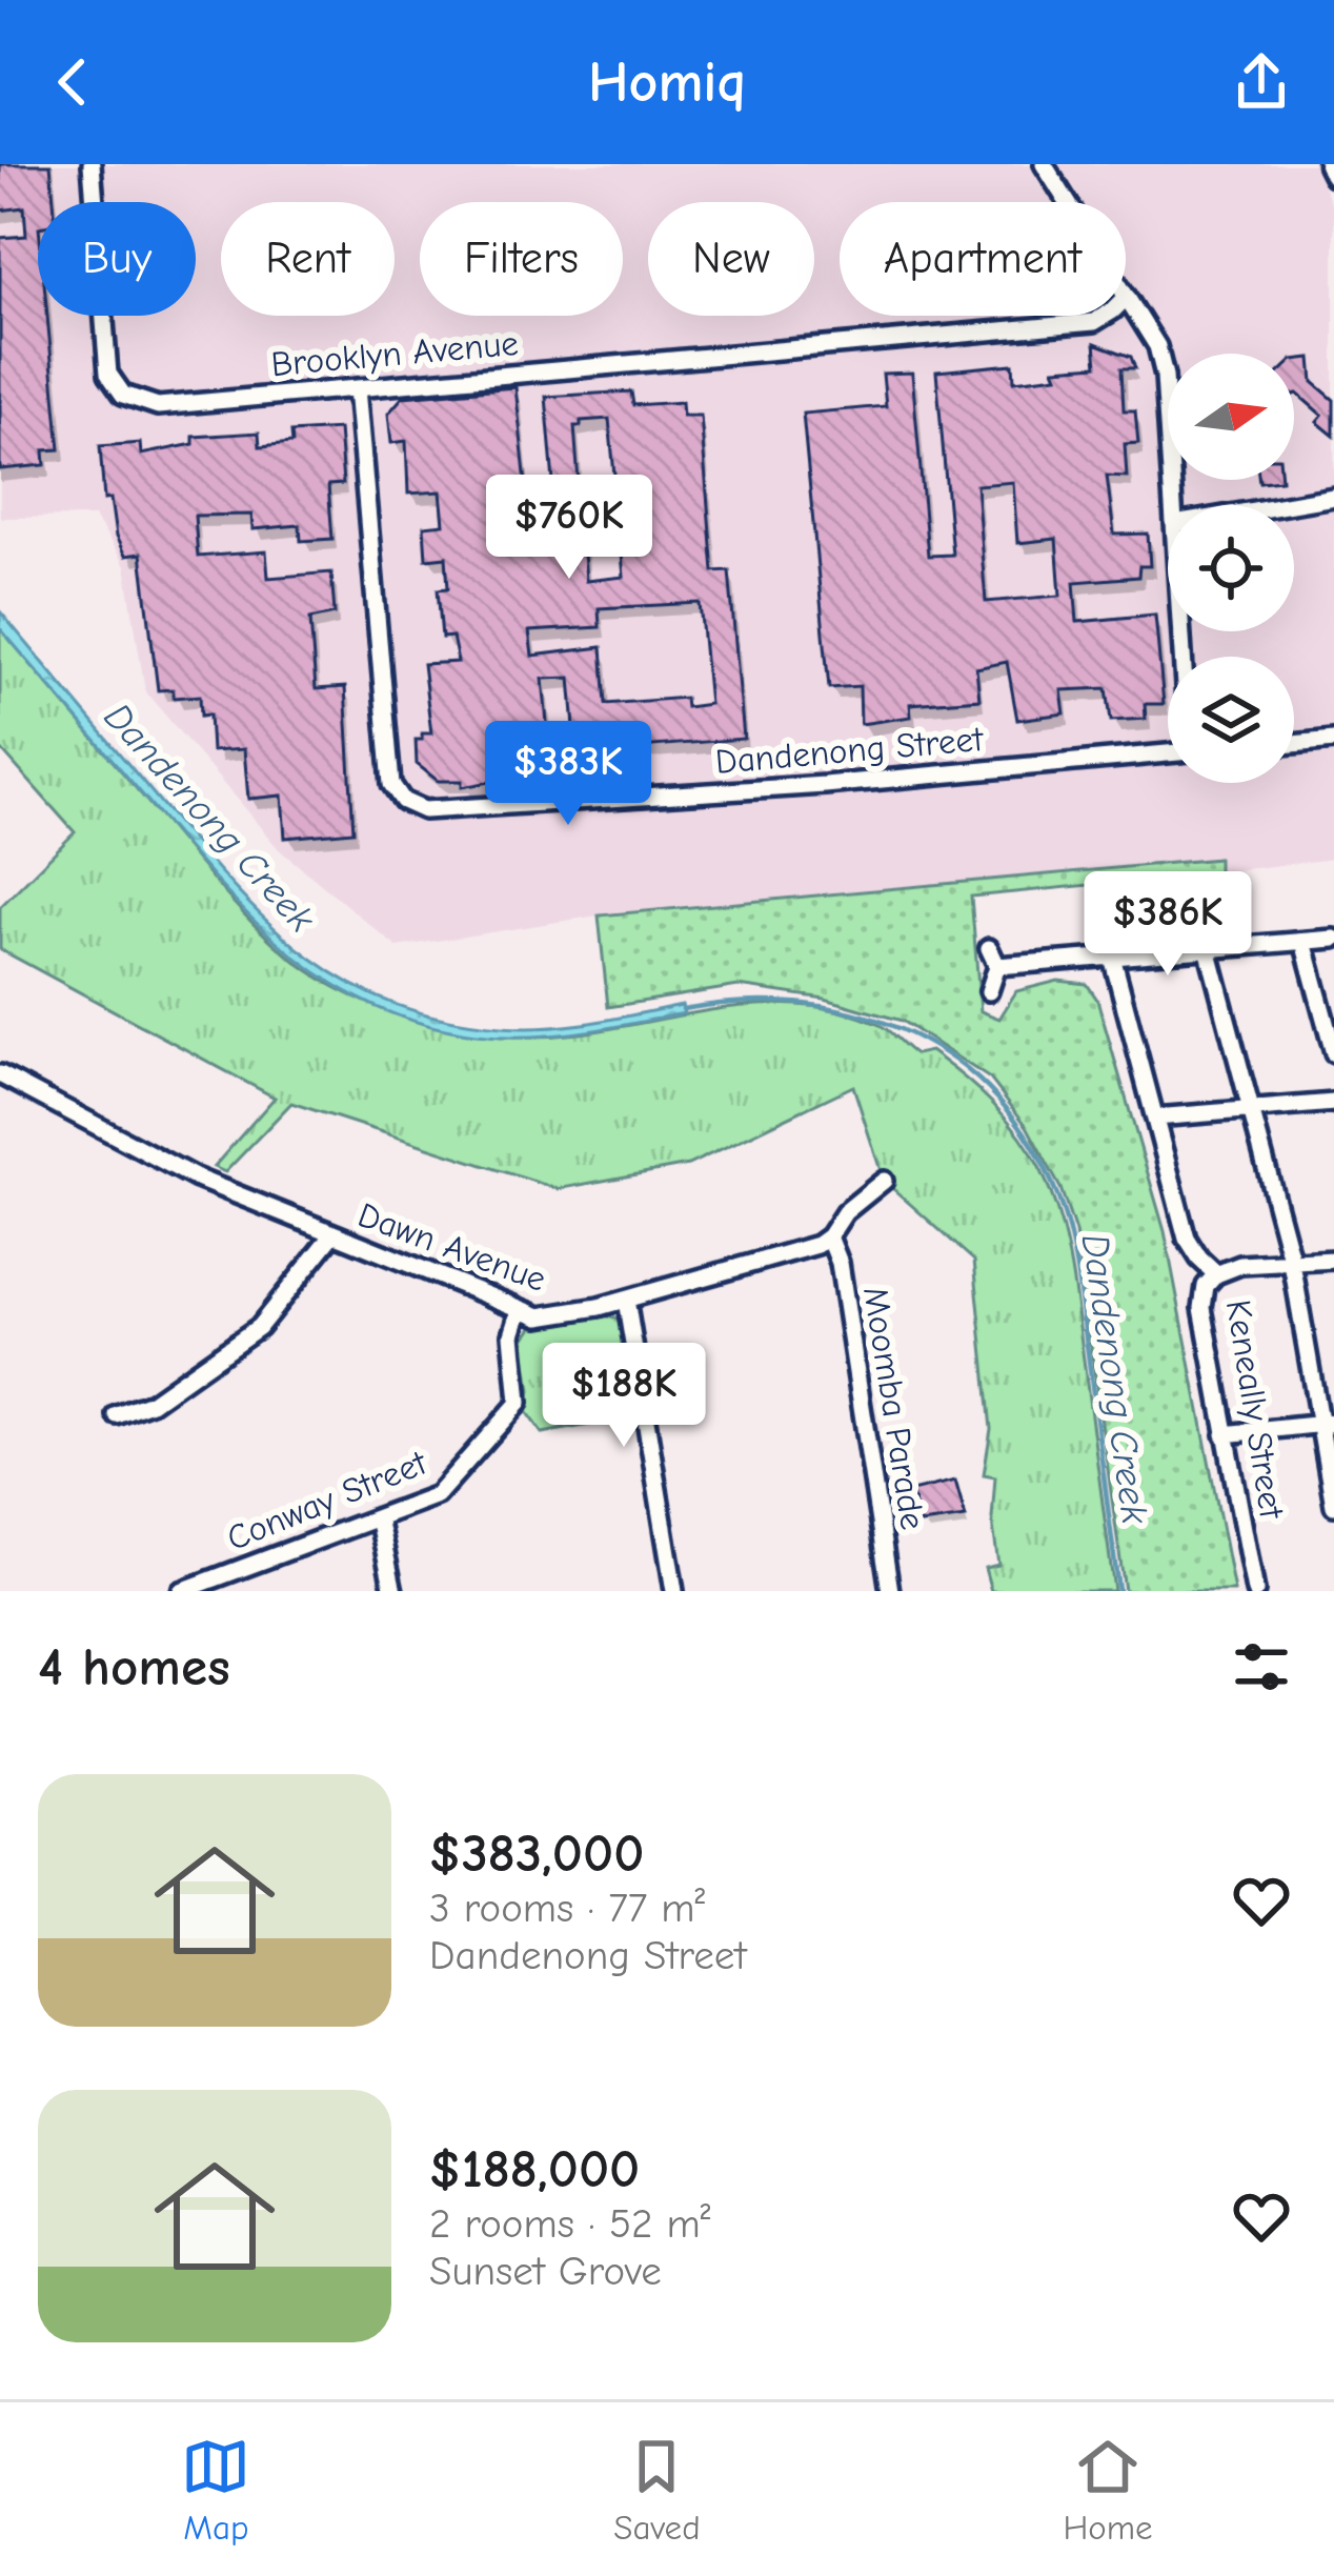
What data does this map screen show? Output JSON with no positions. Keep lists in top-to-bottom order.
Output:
{
  "streets": {
    "street": [
      "Brooklyn Avenue",
      "Dandenong Street",
      "Dawn Avenue",
      "Moomba Parade",
      "Keneally Street",
      "Conway Street"
    ]
  },
  "crossings": [
    ["Brooklyn Avenue", "Dandenong Street"],
    ["Dawn Avenue", "Moomba Parade"],
    ["Dawn Avenue", "Conway Street"]
  ],
  "water": ["Dandenong Creek"],
  "north": "right",
  "page": {
    "header": "Homiq",
    "chip": [
      "Buy",
      "Rent",
      "Filters",
      "New",
      "Apartment"
    ],
    "price": [
      "$760K",
      "$383K",
      "$386K",
      "$188K"
    ],
    "heading": "4 homes",
    "list": [
      {
        "name": "$383,000",
        "note": "3 rooms · 77 m² · Dandenong Street"
      },
      {
        "name": "$188,000",
        "note": "2 rooms · 52 m² · Sunset Grove"
      }
    ],
    "tabs": ["Map", "Saved", "Home"]
  }
}
